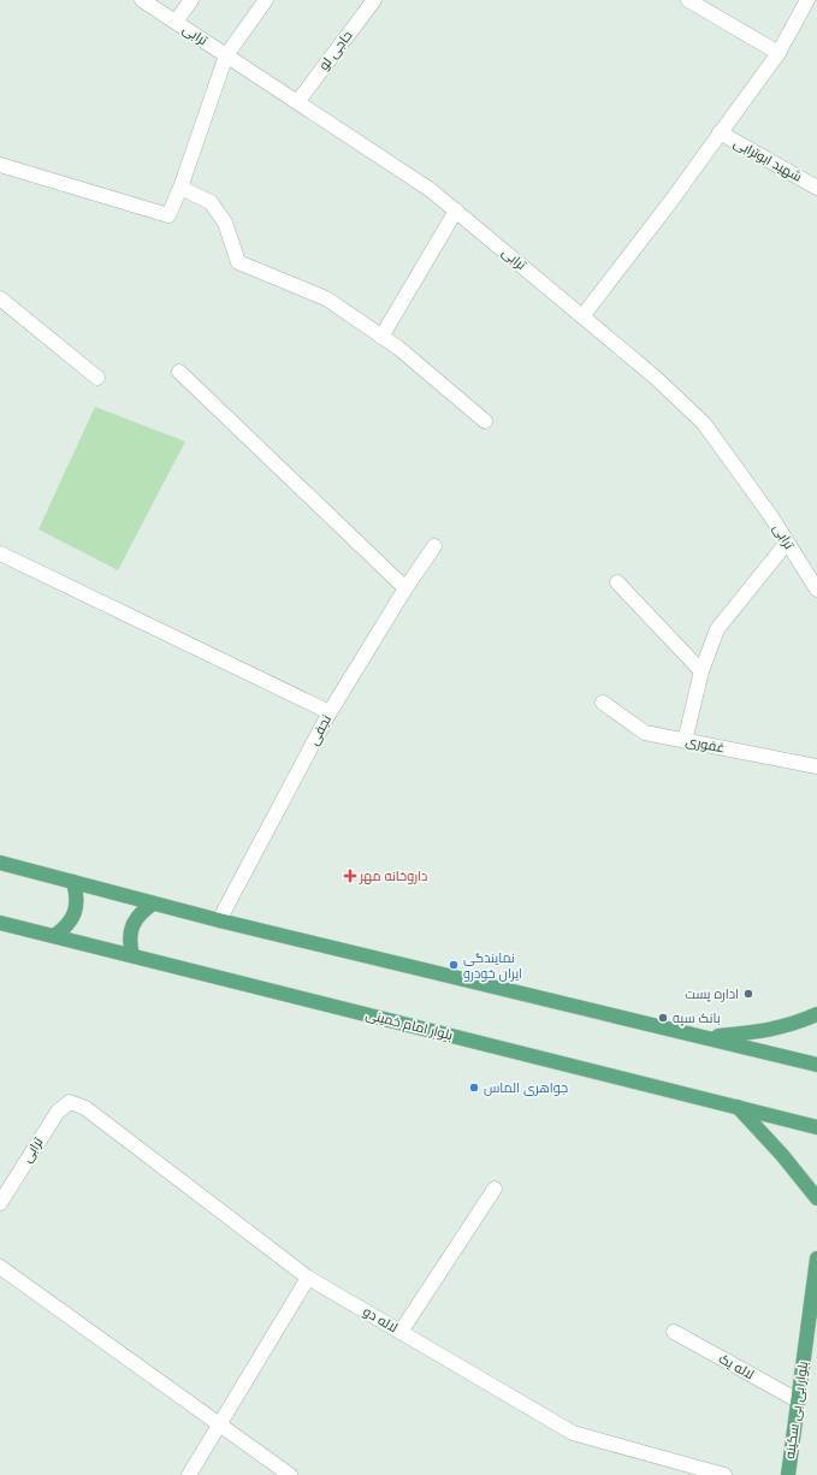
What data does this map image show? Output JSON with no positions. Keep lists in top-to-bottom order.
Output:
{
  "streets": {
    "main road": ["بلوار امام خمینی", "بلوار بی بی سکینه"],
    "street": [
      "ترابی",
      "حاجی لو",
      "شهید ابوترابی",
      "نجفی",
      "غفوری",
      "لاله دو",
      "لاله یک"
    ]
  },
  "crossings": [
    ["ترابی", "حاجی لو"],
    ["ترابی", "لاله دو"],
    ["لاله یک", "بلوار بی بی سکینه"]
  ],
  "places": {
    "health": ["داروخانه مهر"],
    "other": [
      "نمایندگی ایران خودرو",
      "اداره پست",
      "بانک سپه",
      "جواهری الماس"
    ]
  }
}
